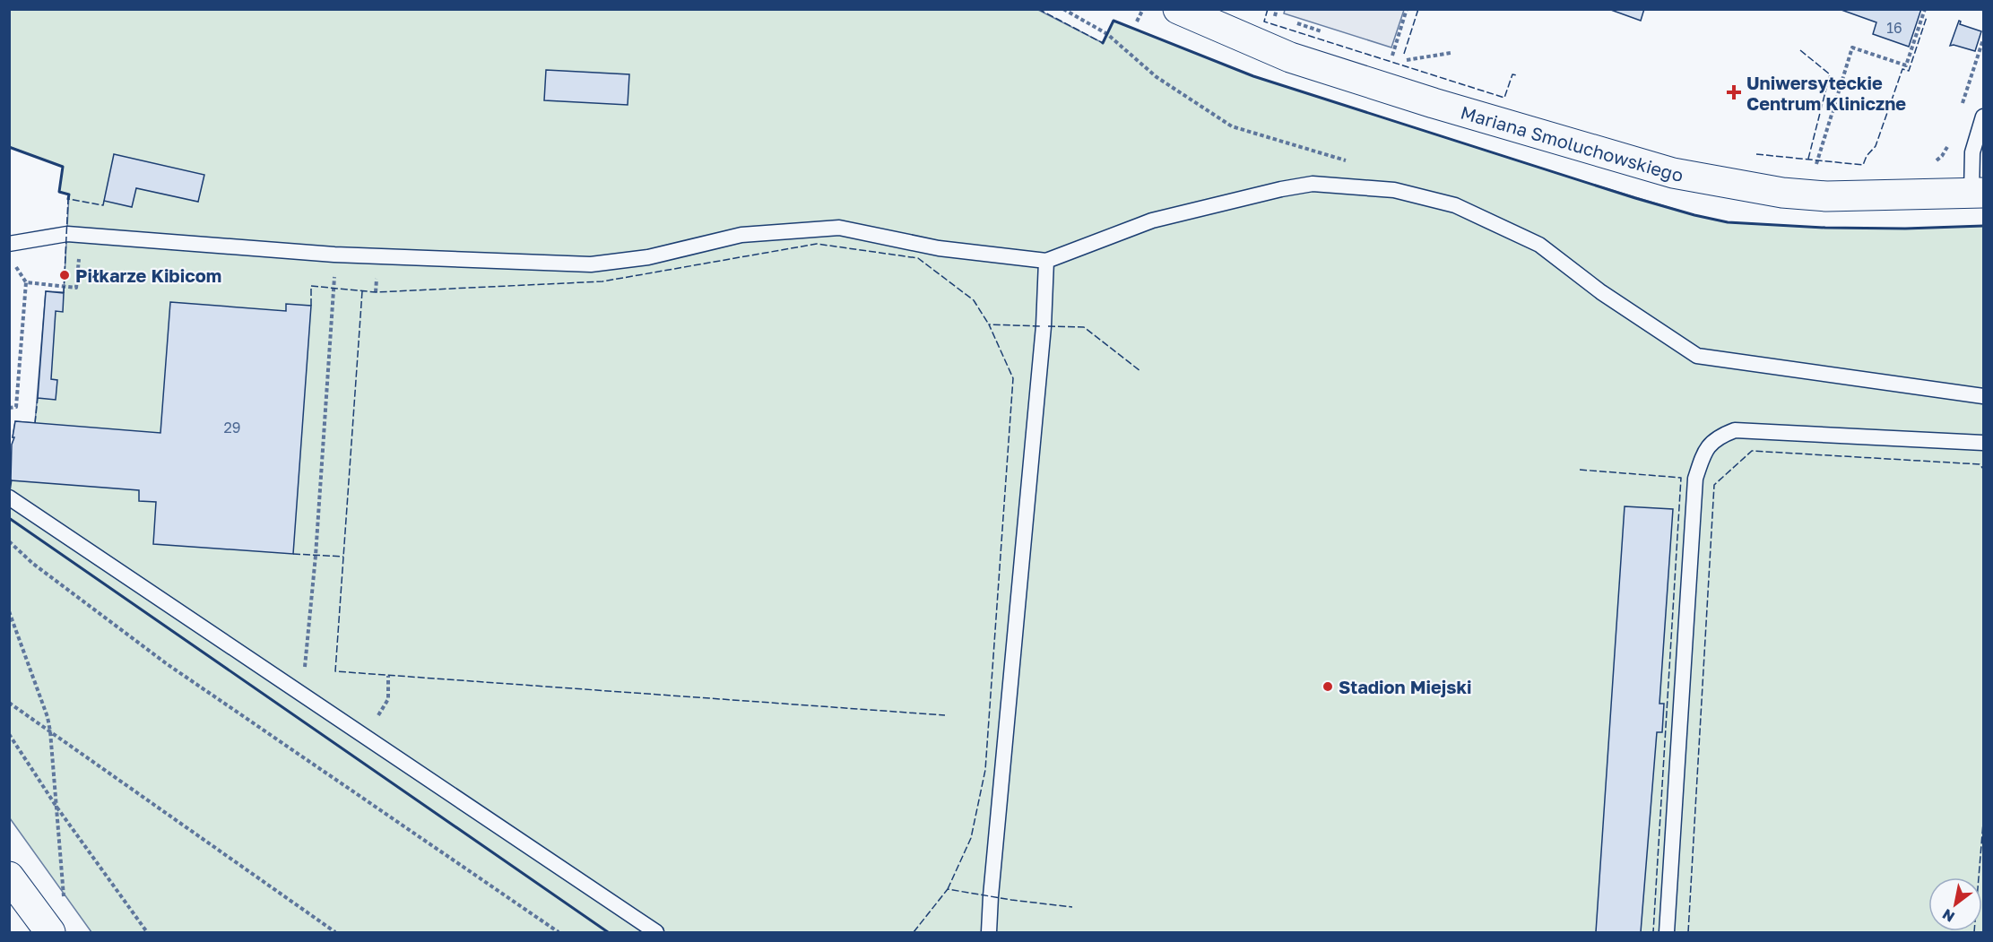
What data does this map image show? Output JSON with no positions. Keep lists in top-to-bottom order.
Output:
{
  "streets": {
    "street": ["Mariana Smoluchowskiego"]
  },
  "places": {
    "health": ["Uniwersyteckie Centrum Kliniczne"],
    "other": ["Piłkarze Kibicom", "Stadion Miejski"]
  },
  "house_numbers": ["16", "29"],
  "north": "bottom left"
}
